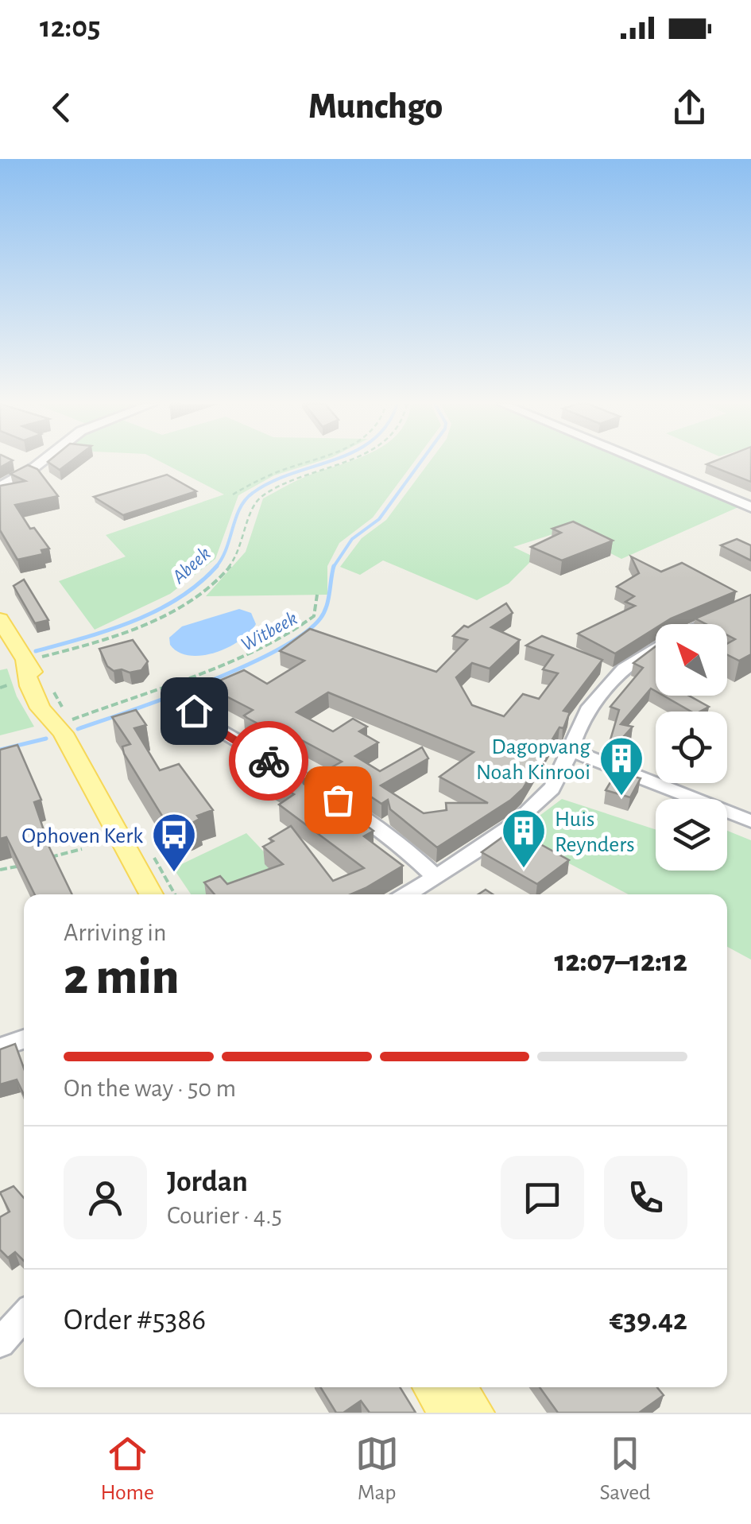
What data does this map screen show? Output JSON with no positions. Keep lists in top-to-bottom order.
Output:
{
  "water": ["Abeek", "Witbeek"],
  "places": {
    "building": ["Dagopvang Noah Kinrooi", "Huis Reynders"],
    "bus stop": ["Ophoven Kerk"]
  },
  "north": "top left",
  "page": {
    "status": "12:05",
    "header": "Munchgo",
    "heading": ["2 min", "Arriving in", "12:07–12:12"],
    "panel": [
      "Jordan",
      "Courier · 4.5",
      "Order #5386",
      "€39.42"
    ],
    "bar": "On the way · 50 m",
    "tabs": ["Home", "Map", "Saved"]
  }
}
